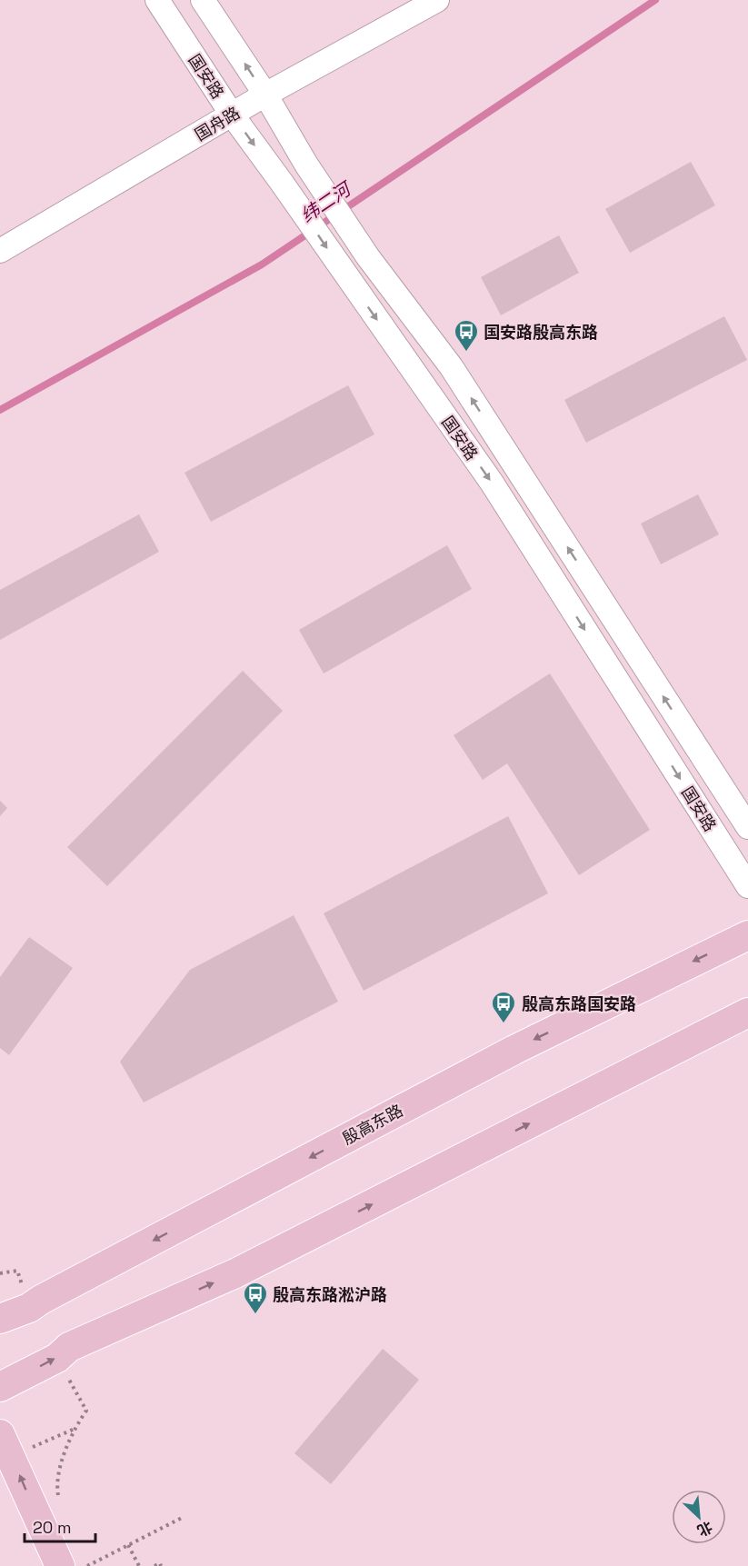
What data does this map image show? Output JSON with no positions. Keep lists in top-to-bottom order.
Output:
{
  "streets": {
    "main road": ["殷高东路"],
    "street": ["国安路", "国舟路"]
  },
  "crossings": [
    ["国安路", "国舟路"]
  ],
  "water": ["纬二河"],
  "places": {
    "bus stop": ["国安路殷高东路", "殷高东路国安路", "殷高东路淞沪路"]
  },
  "scale_bar": "20 m",
  "north": "bottom right"
}
